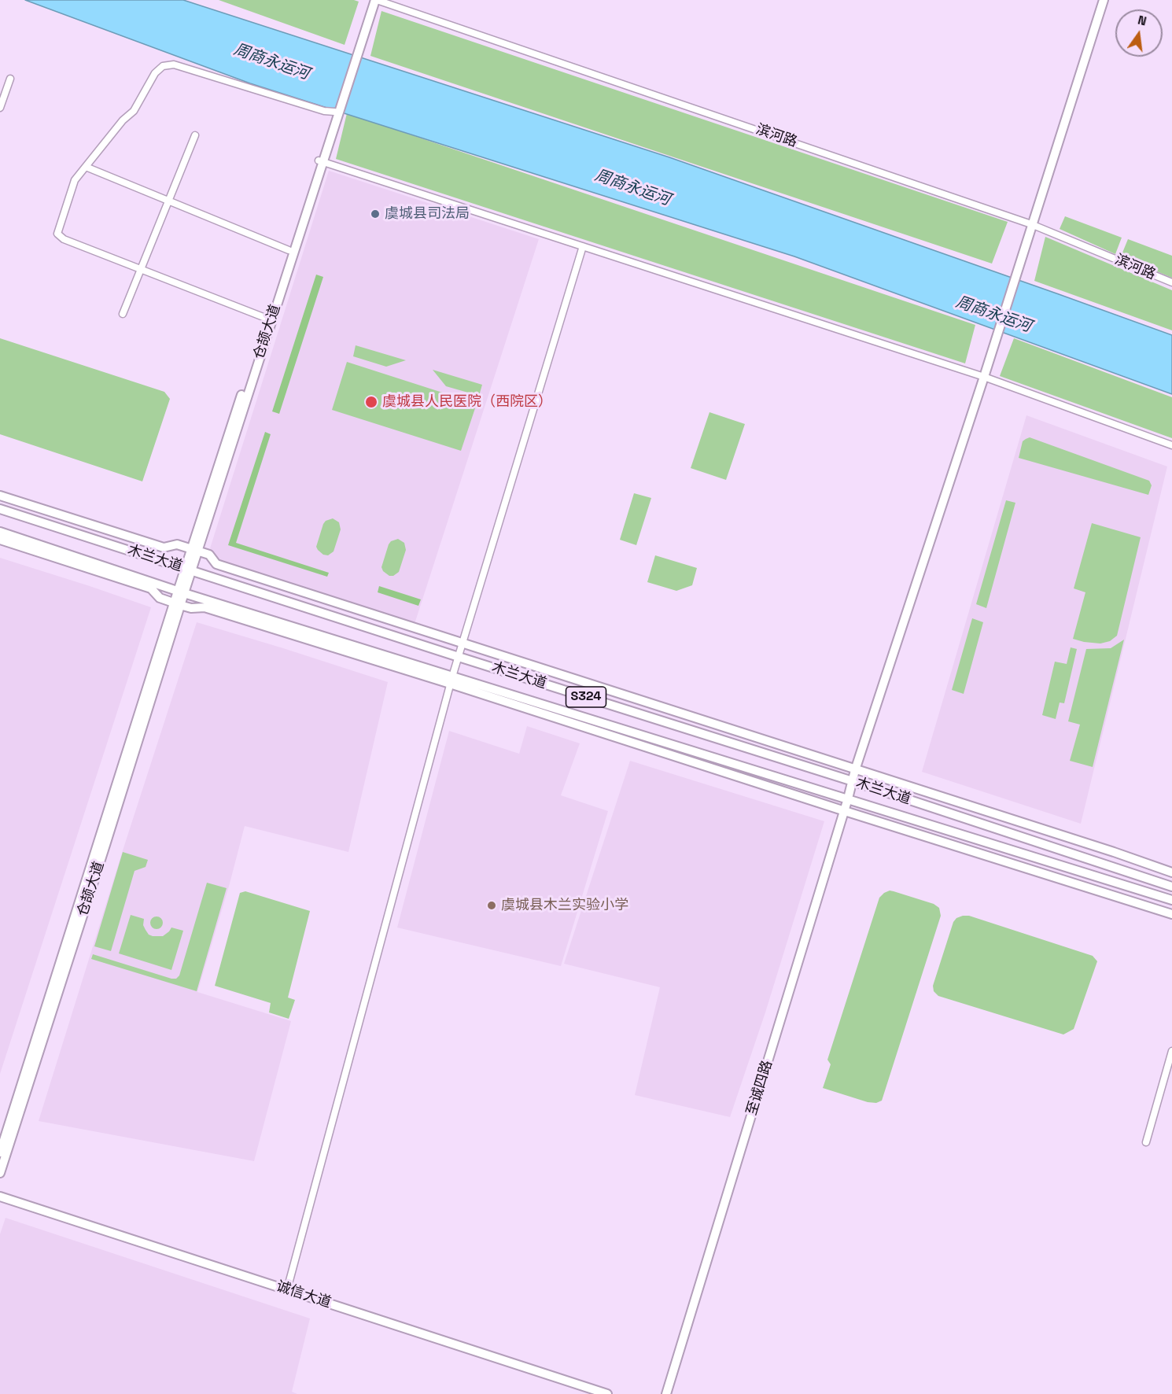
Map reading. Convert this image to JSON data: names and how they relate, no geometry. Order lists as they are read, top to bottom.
{
  "streets": {
    "main road": [
      "仓颉大道",
      "木兰大道",
      "S324",
      "至诚四路",
      "诚信大道"
    ],
    "street": ["滨河路"]
  },
  "crossings": [
    ["滨河路", "至诚四路"],
    ["仓颉大道", "木兰大道"],
    ["木兰大道", "至诚四路"]
  ],
  "water": ["周商永运河"],
  "places": ["虞城县司法局", "虞城县人民医院（西院区）", "虞城县木兰实验小学"],
  "north": "top"
}
